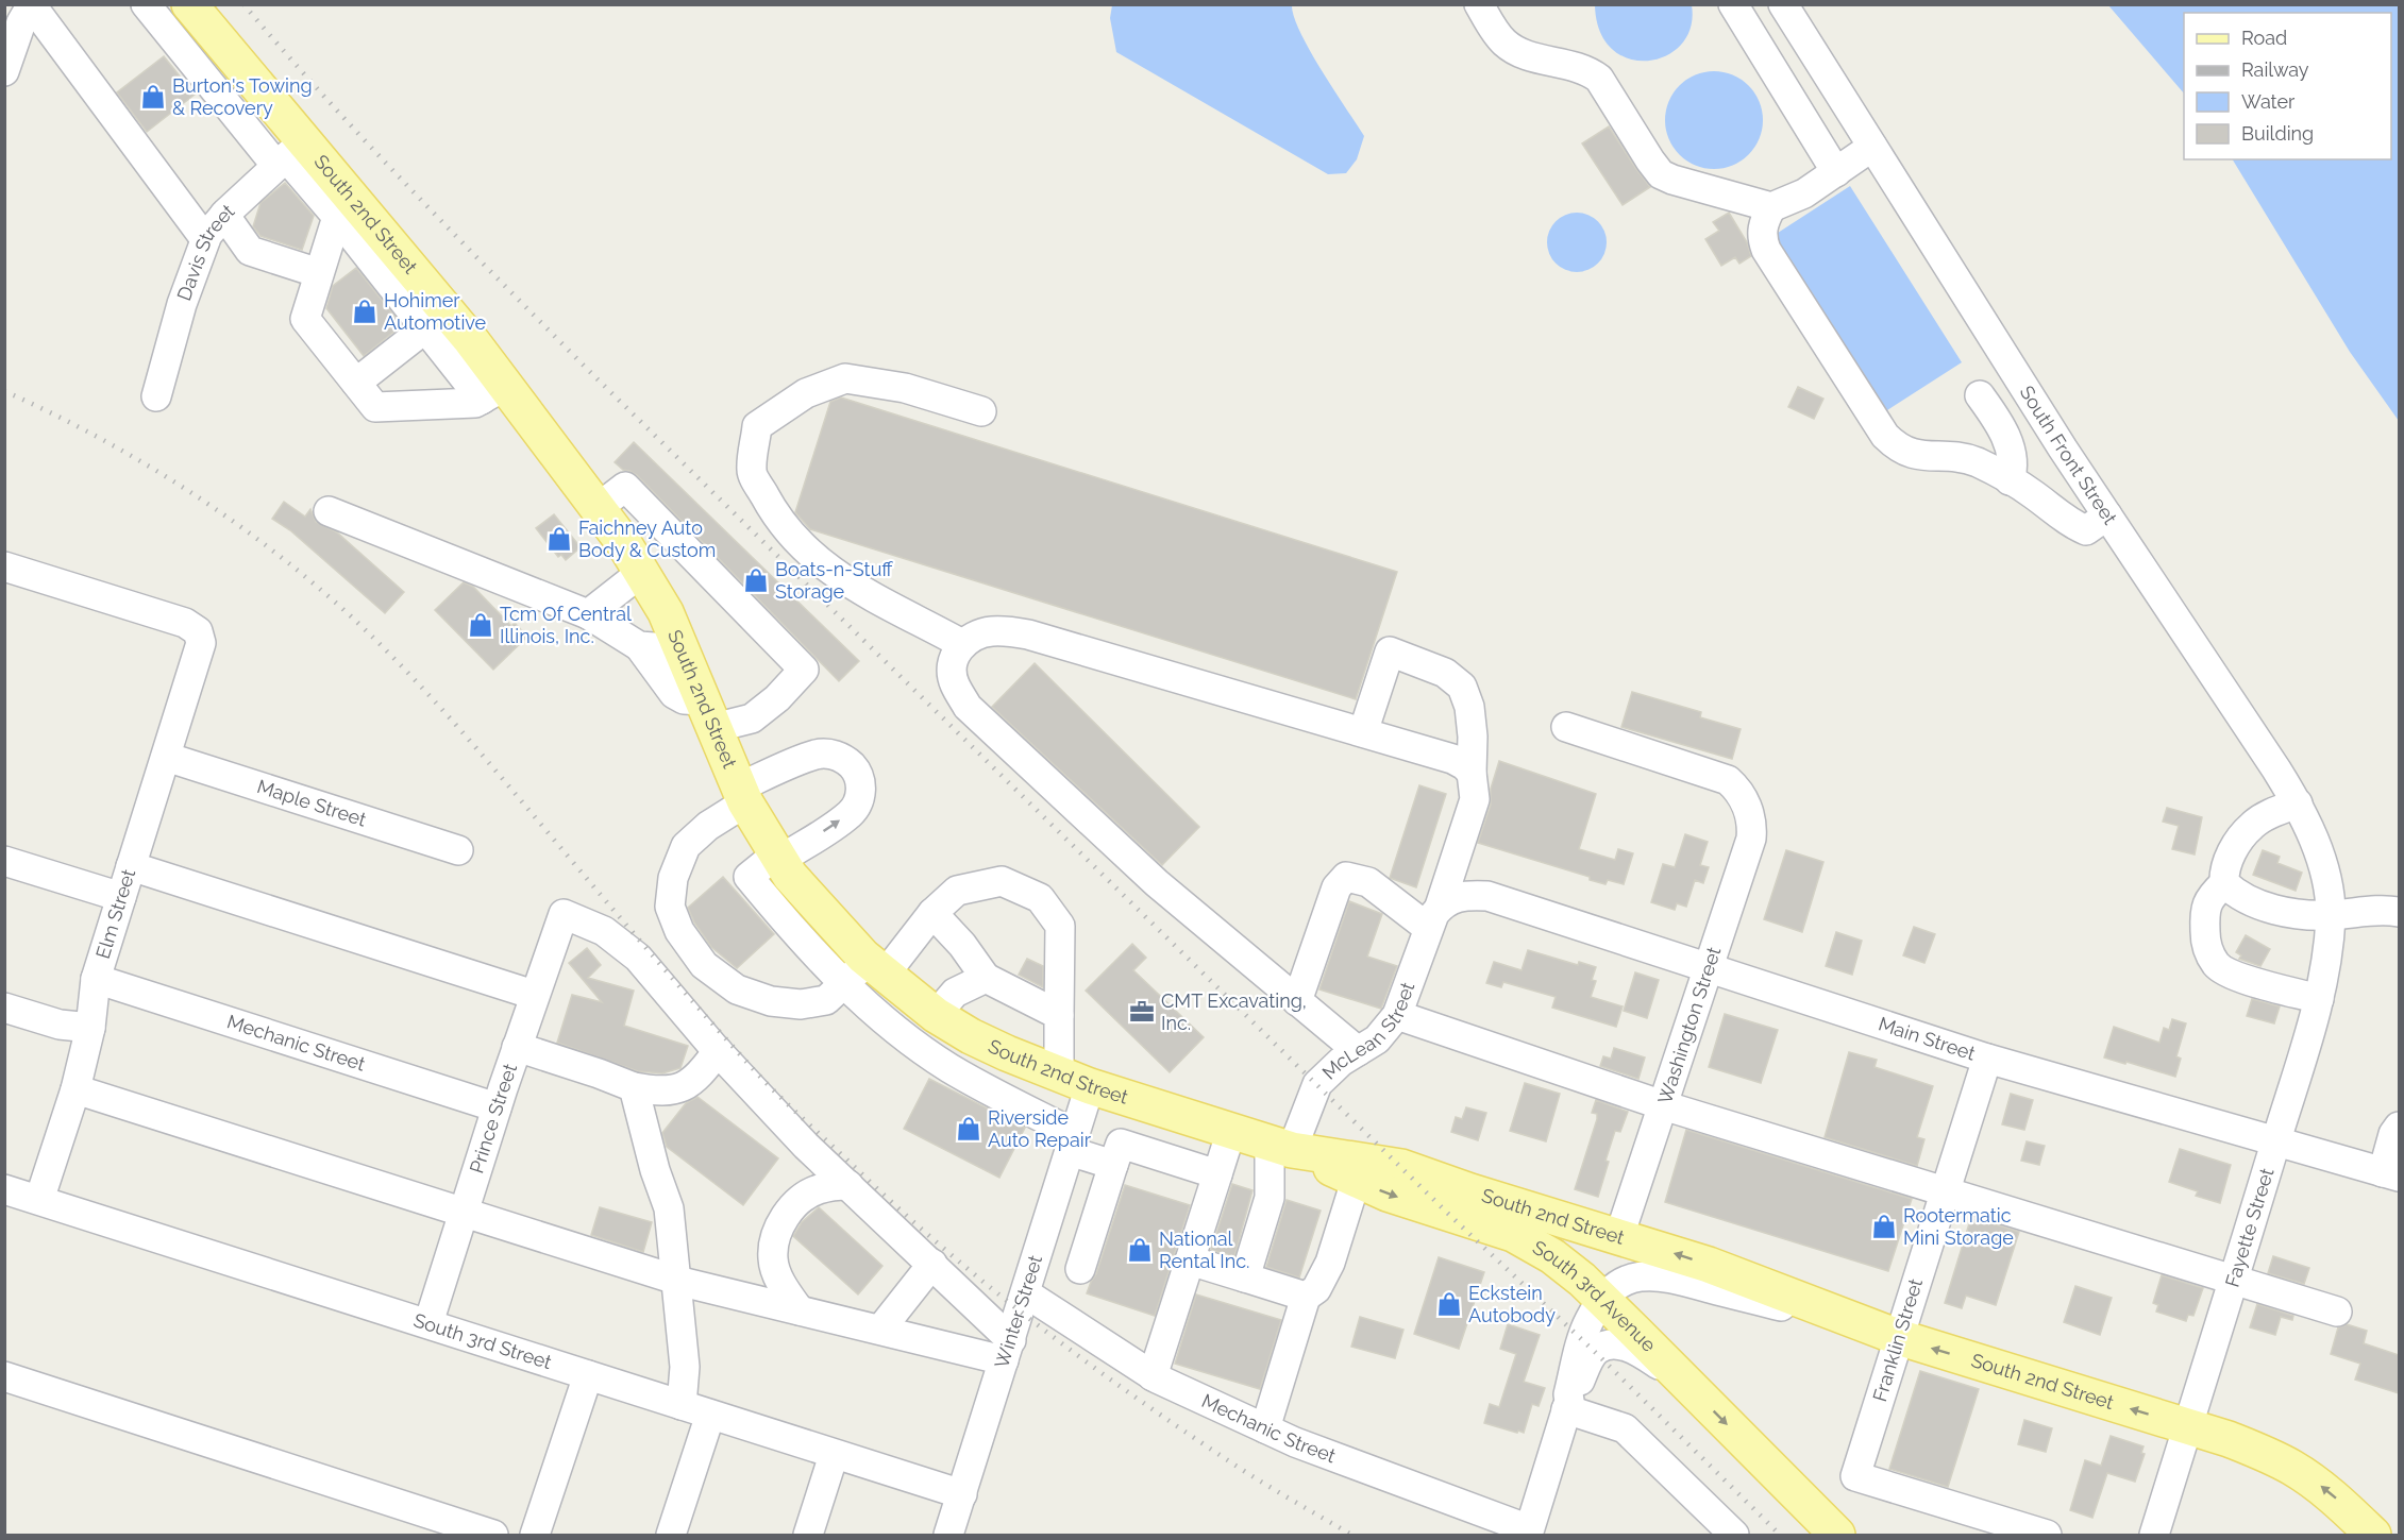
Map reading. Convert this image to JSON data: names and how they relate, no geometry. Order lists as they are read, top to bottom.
{
  "streets": {
    "main road": ["South 2nd Street", "South 3rd Avenue"],
    "street": [
      "Davis Street",
      "South Front Street",
      "Maple Street",
      "Elm Street",
      "Washington Street",
      "McLean Street",
      "Main Street",
      "Mechanic Street",
      "Prince Street",
      "Fayette Street",
      "Winter Street",
      "Franklin Street",
      "South 3rd Street"
    ]
  },
  "crossings": [
    ["South 2nd Street", "Davis Street"],
    ["South 2nd Street", "Washington Street"],
    ["South 2nd Street", "McLean Street"],
    ["South 2nd Street", "Fayette Street"],
    ["South 2nd Street", "South 3rd Avenue"],
    ["South 2nd Street", "Winter Street"],
    ["South 2nd Street", "Franklin Street"],
    ["South Front Street", "Fayette Street"],
    ["Maple Street", "Elm Street"],
    ["Elm Street", "Mechanic Street"],
    ["Elm Street", "South 3rd Street"],
    ["Washington Street", "Main Street"],
    ["McLean Street", "Main Street"],
    ["McLean Street", "South 3rd Avenue"],
    ["Main Street", "Fayette Street"],
    ["Main Street", "Franklin Street"],
    ["Mechanic Street", "Prince Street"],
    ["Mechanic Street", "Winter Street"],
    ["Prince Street", "South 3rd Street"],
    ["Winter Street", "South 3rd Street"]
  ],
  "one_way": ["South 3rd Avenue"],
  "places": {
    "shop": [
      "Burton's Towing & Recovery",
      "Hohimer Automotive",
      "Faichney Auto Body & Custom",
      "Boats-n-Stuff Storage",
      "Tcm Of Central Illinois, Inc.",
      "Riverside Auto Repair",
      "Rootermatic Mini Storage",
      "National Rental Inc.",
      "Eckstein Autobody"
    ],
    "office": ["CMT Excavating, Inc."]
  },
  "legend": [
    "Road",
    "Railway",
    "Water",
    "Building"
  ]
}
